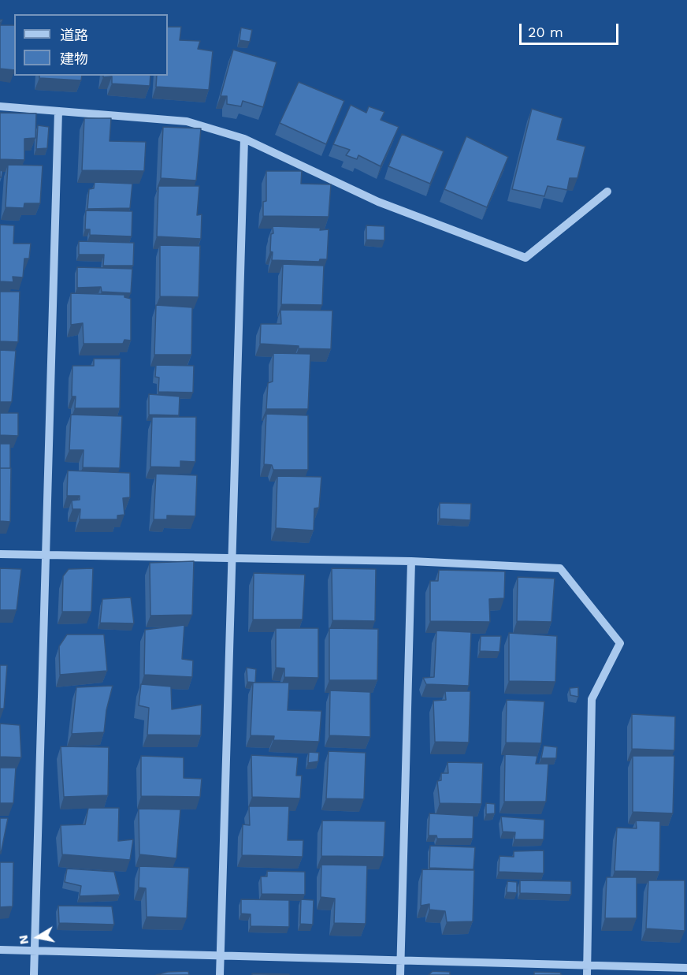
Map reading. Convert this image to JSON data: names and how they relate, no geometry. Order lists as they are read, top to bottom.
{
  "legend": ["道路", "建物"],
  "scale_bar": "20 m",
  "north": "left"
}
